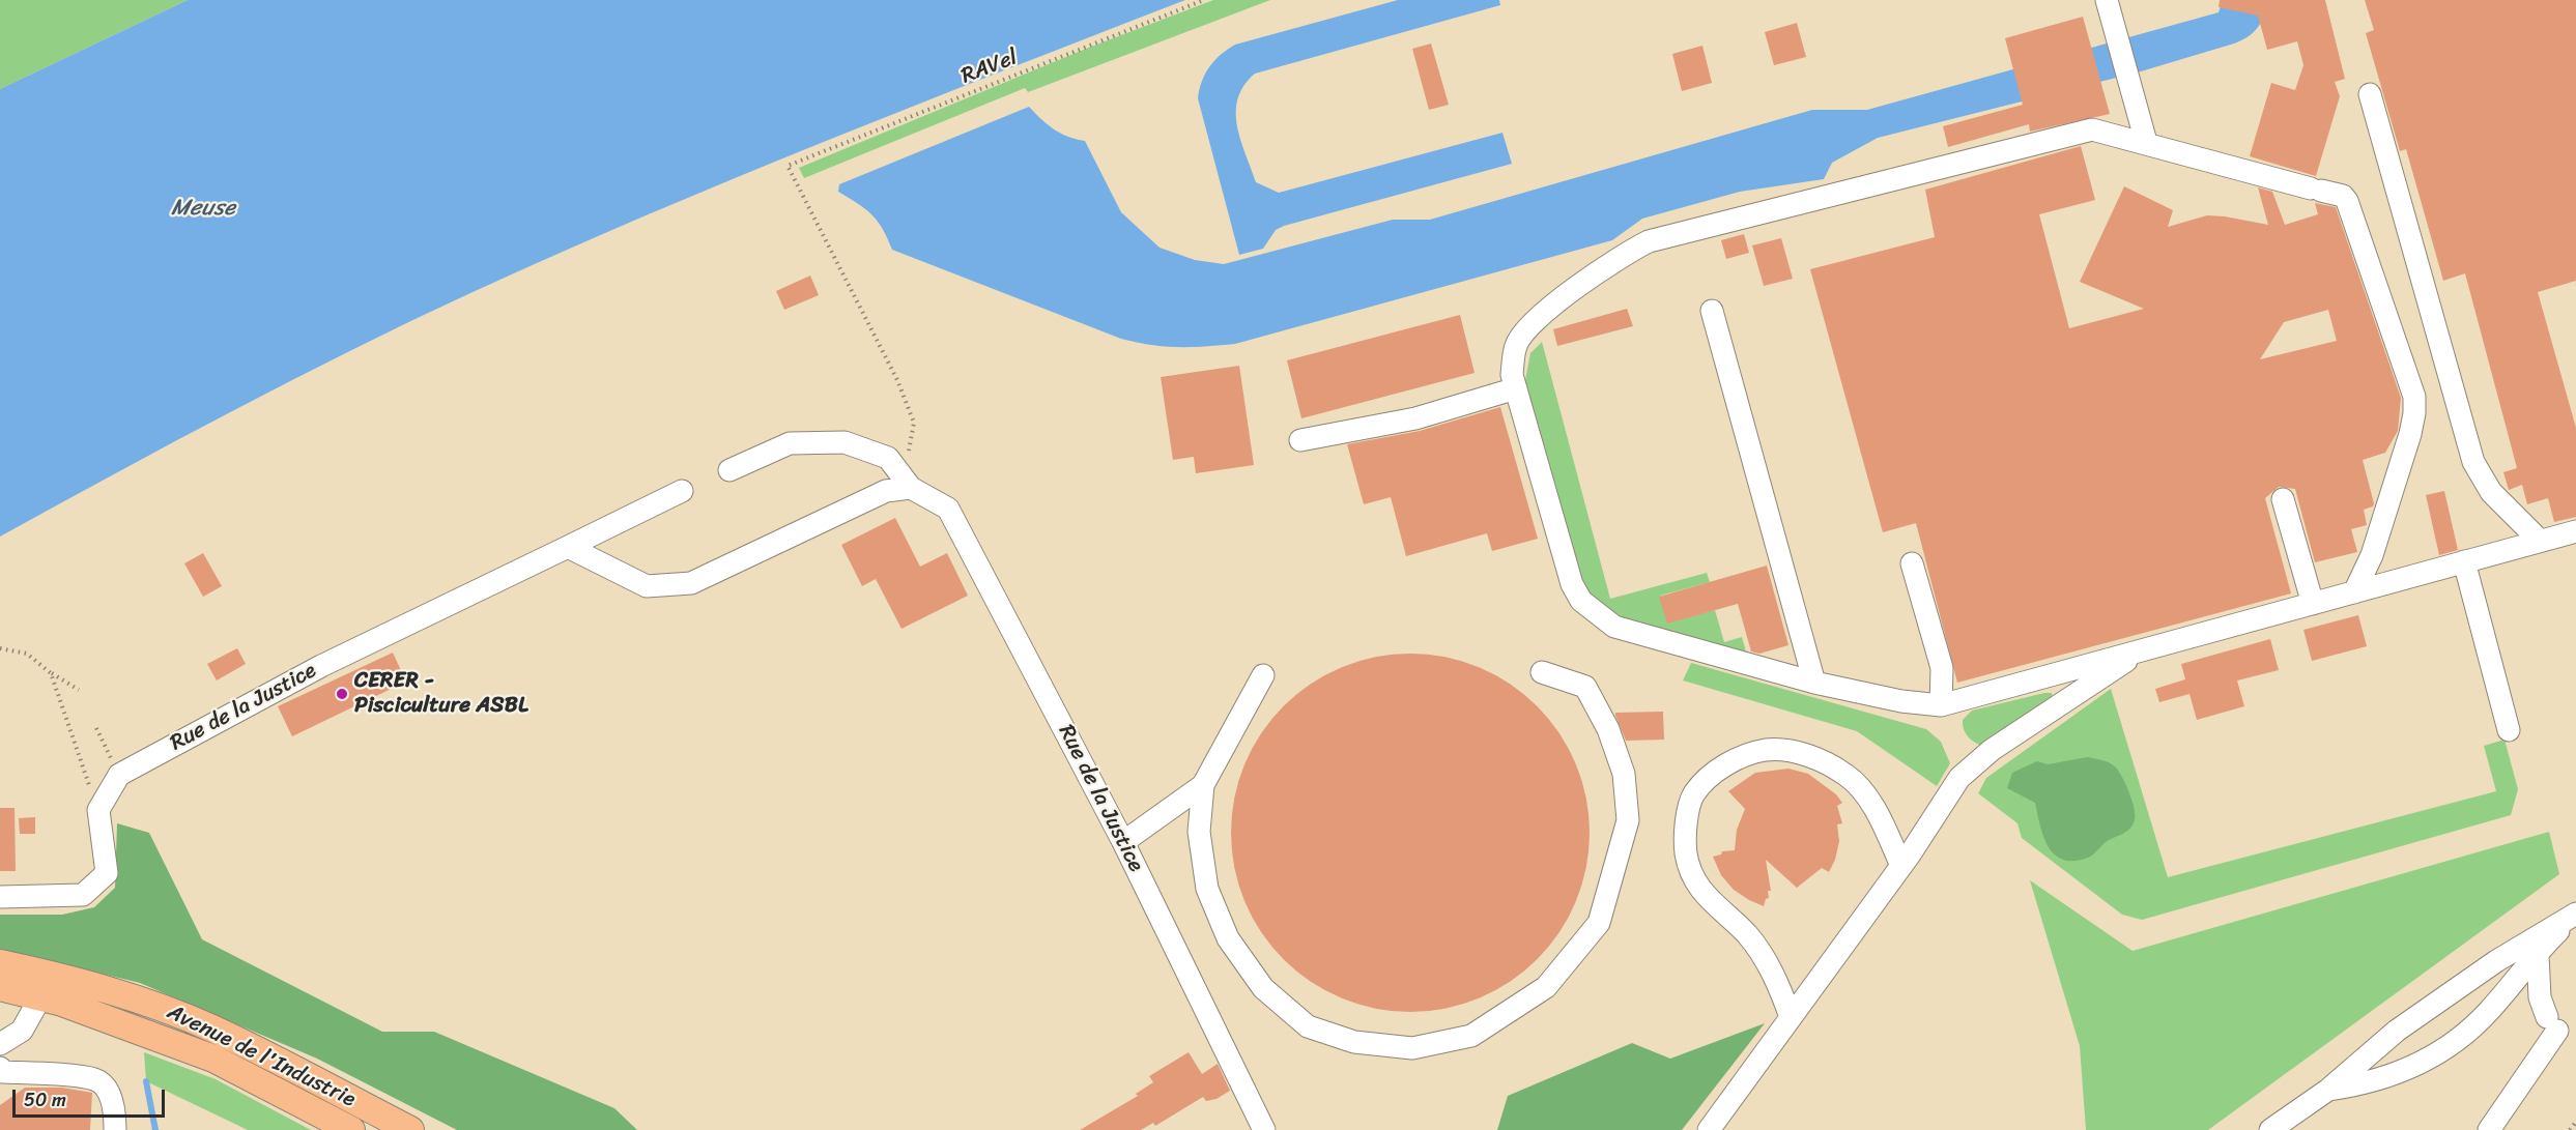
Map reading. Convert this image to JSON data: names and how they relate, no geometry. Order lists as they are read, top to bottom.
{
  "streets": {
    "main road": ["Avenue de l'Industrie"],
    "street": ["Rue de la Justice"],
    "path": ["RAVel"]
  },
  "crossings": [
    ["RAVel", "Rue de la Justice"]
  ],
  "water": ["Meuse"],
  "places": ["CERER - Pisciculture ASBL"],
  "scale_bar": "50 m"
}
